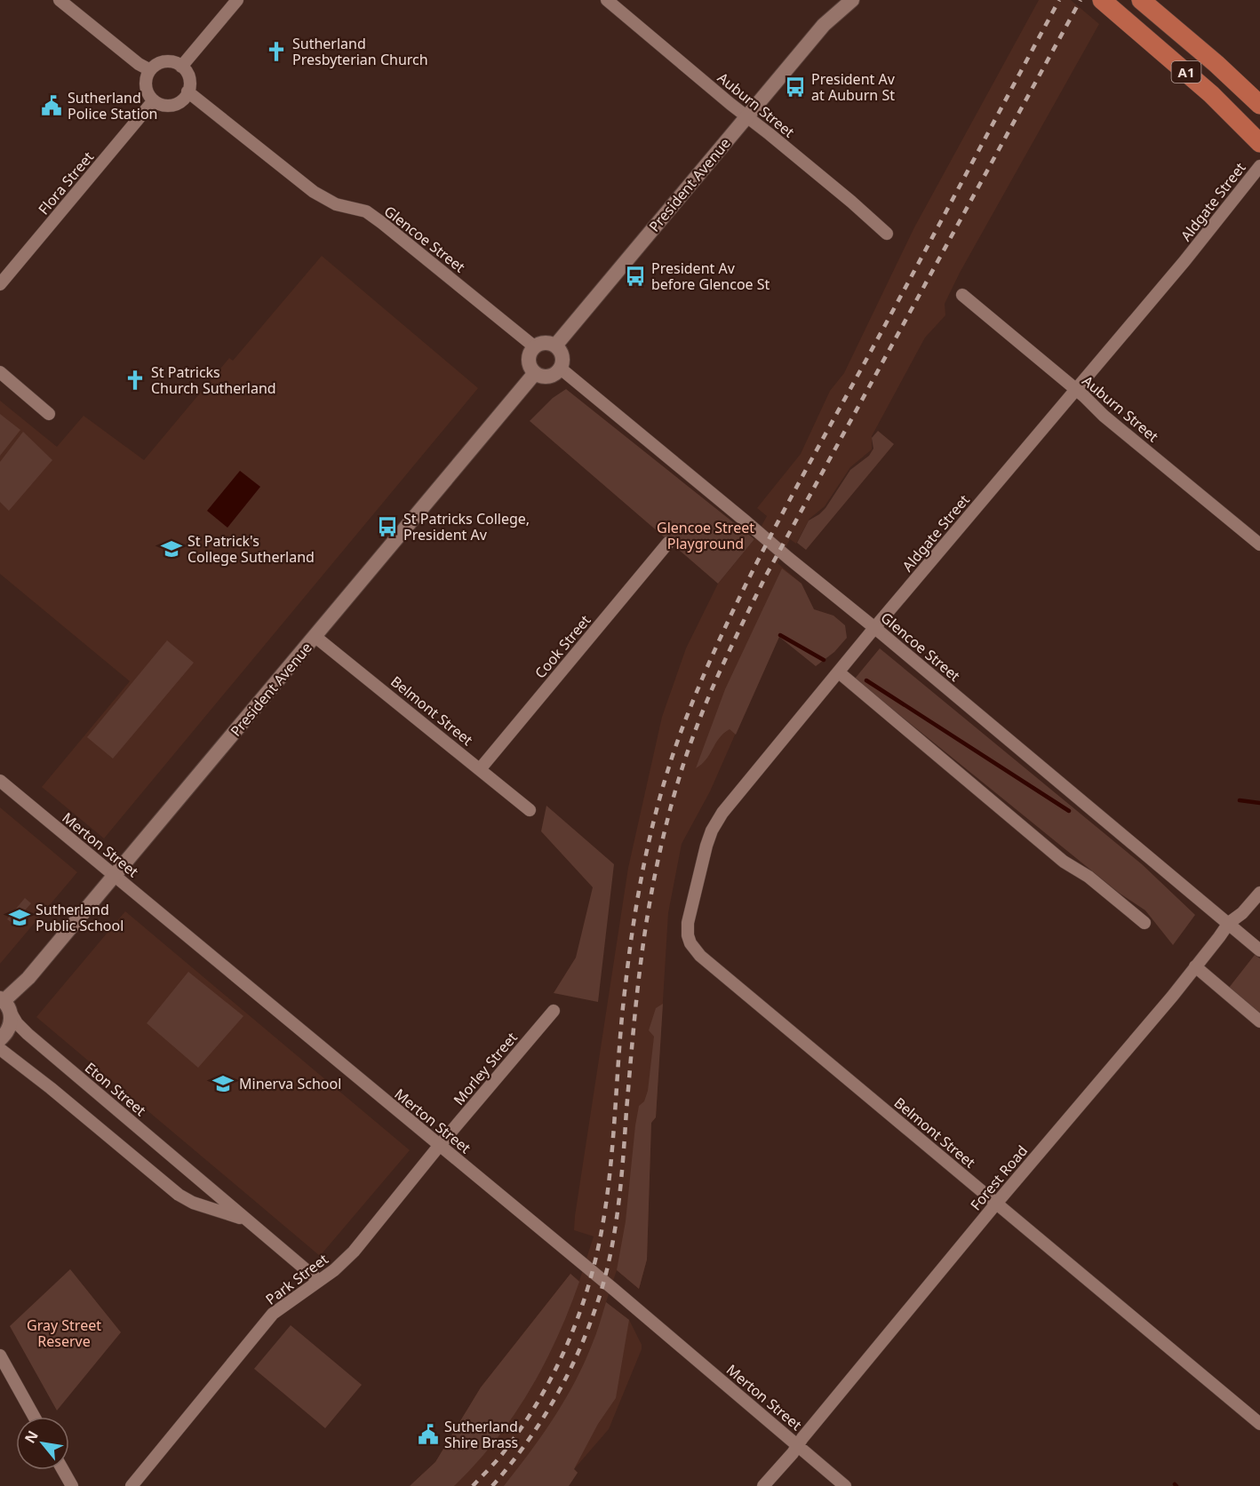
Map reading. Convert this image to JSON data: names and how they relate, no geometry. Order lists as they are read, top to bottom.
{
  "streets": {
    "highway": ["A1"],
    "street": [
      "Auburn Street",
      "Flora Street",
      "President Avenue",
      "Aldgate Street",
      "Glencoe Street",
      "Cook Street",
      "Belmont Street",
      "Merton Street",
      "Morley Street",
      "Eton Street",
      "Forest Road",
      "Park Street"
    ]
  },
  "crossings": [
    ["Auburn Street", "President Avenue"],
    ["Auburn Street", "Aldgate Street"],
    ["Flora Street", "Glencoe Street"],
    ["President Avenue", "Glencoe Street"],
    ["President Avenue", "Belmont Street"],
    ["President Avenue", "Merton Street"],
    ["President Avenue", "Eton Street"],
    ["Aldgate Street", "Glencoe Street"],
    ["Aldgate Street", "Belmont Street"],
    ["Glencoe Street", "Forest Road"],
    ["Cook Street", "Belmont Street"],
    ["Belmont Street", "Forest Road"],
    ["Merton Street", "Morley Street"],
    ["Merton Street", "Forest Road"],
    ["Merton Street", "Park Street"],
    ["Morley Street", "Park Street"],
    ["Eton Street", "Park Street"]
  ],
  "parks": ["Glencoe Street Playground", "Gray Street Reserve"],
  "places": {
    "church": ["Sutherland Presbyterian Church", "St Patricks Church Sutherland"],
    "bus stop": ["President Av at Auburn St", "President Av before Glencoe St", "St Patricks College, President Av"],
    "public building": ["Sutherland Police Station", "Sutherland Shire Brass"],
    "school or university": ["St Patrick's College Sutherland", "Sutherland Public School", "Minerva School"]
  },
  "north": "top left"
}
